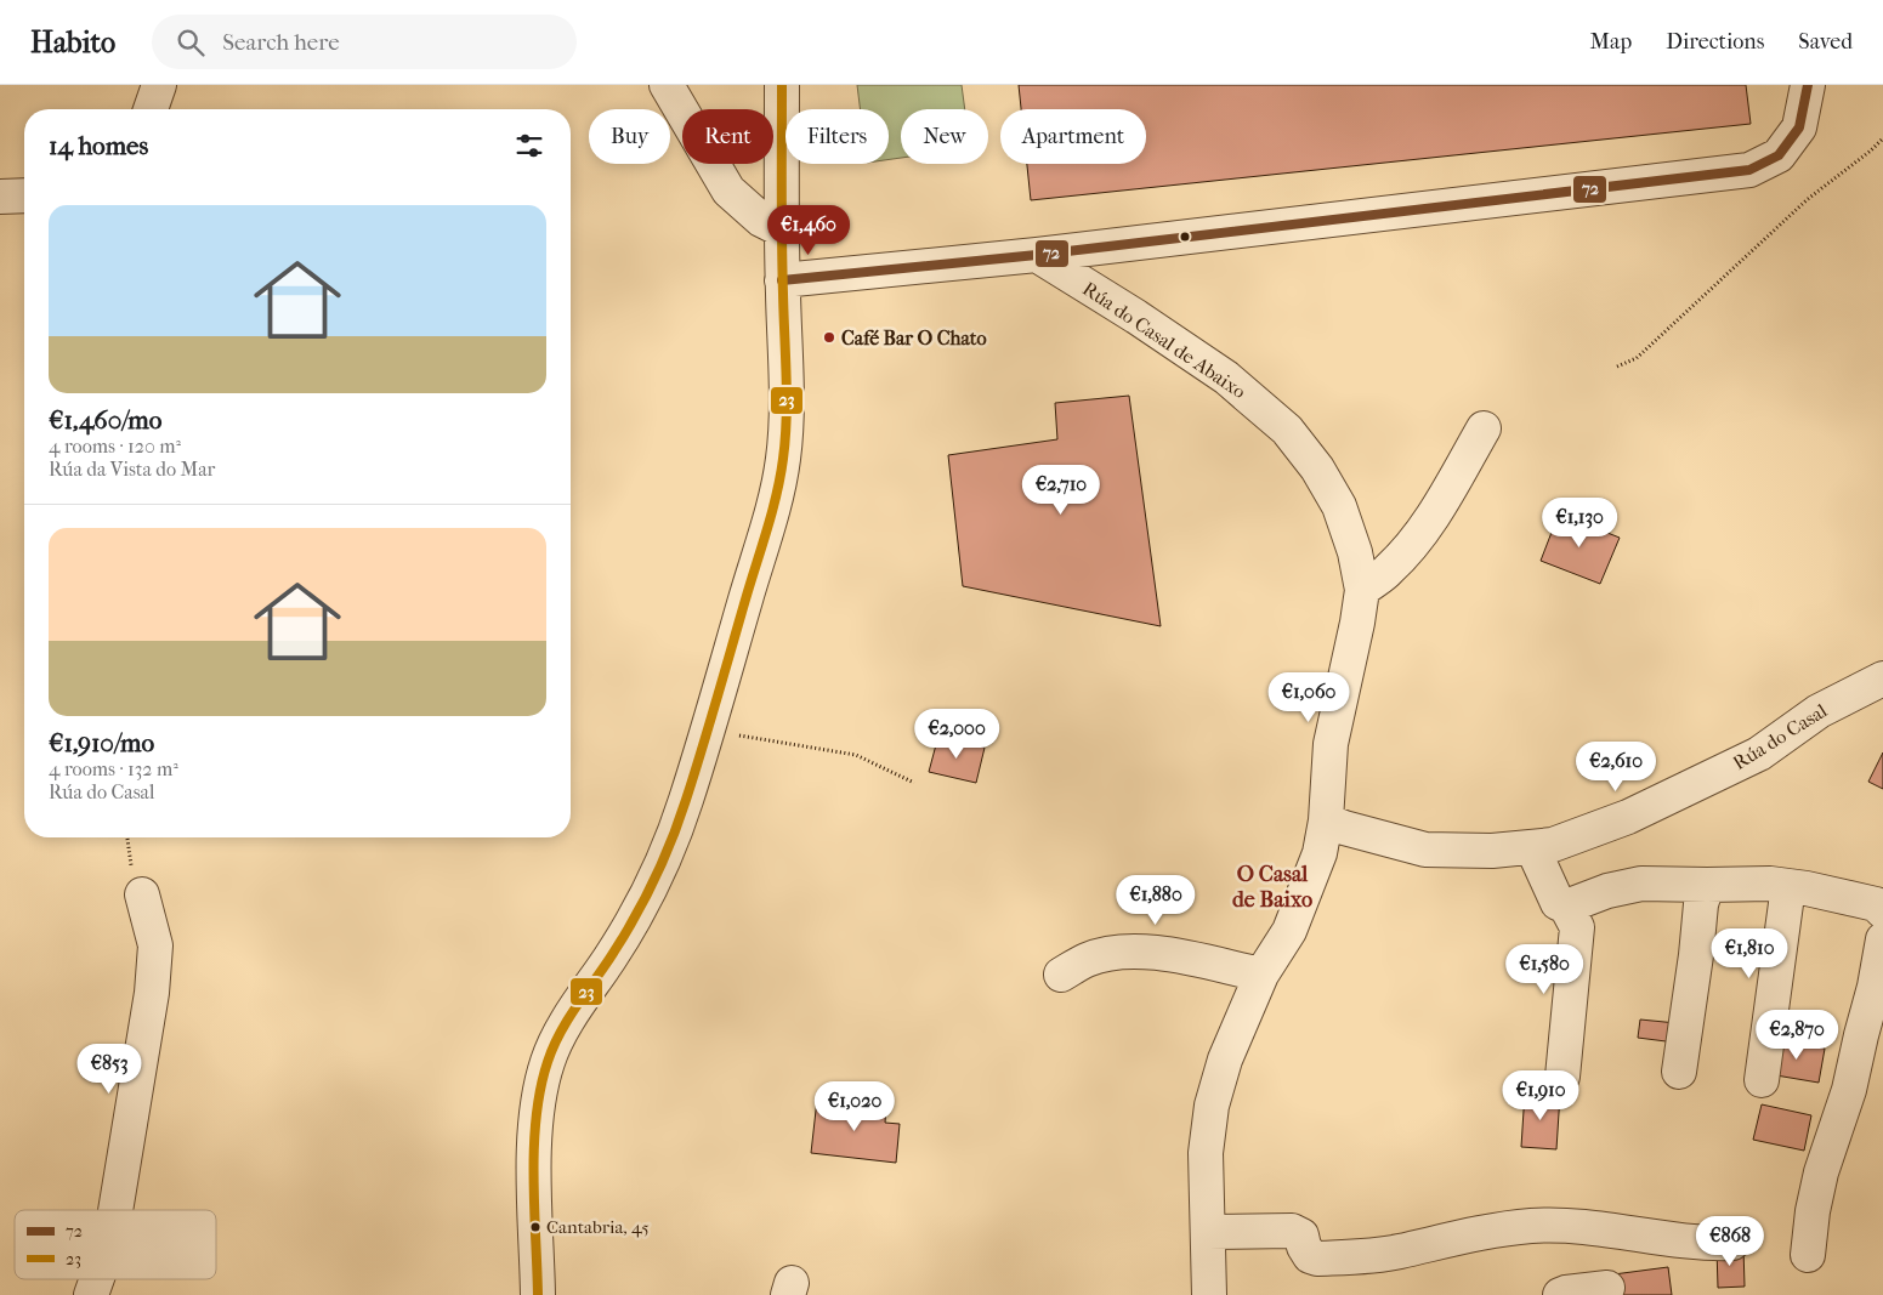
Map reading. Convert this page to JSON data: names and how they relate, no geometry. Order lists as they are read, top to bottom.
{
  "streets": {
    "street": ["Rúa do Casal de Abaixo", "Rúa do Casal"]
  },
  "crossings": [
    ["Rúa do Casal de Abaixo", "Rúa do Casal"]
  ],
  "districts": ["O Casal de Baixo"],
  "places": ["Café Bar O Chato", "Cantabria, 45"],
  "lines": ["transit line 72", "transit line 23"],
  "legend": ["72", "23"],
  "page": {
    "header": "Habito",
    "search": "Search here",
    "nav": ["Map", "Directions", "Saved"],
    "chip": [
      "Buy",
      "Rent",
      "Filters",
      "New",
      "Apartment"
    ],
    "heading": "14 homes",
    "list": [
      {
        "name": "€1,460/mo",
        "note": "4 rooms · 120 m² · Rúa da Vista do Mar"
      },
      {
        "name": "€1,910/mo",
        "note": "4 rooms · 132 m² · Rúa do Casal"
      }
    ],
    "price": [
      "€1,460",
      "€2,710",
      "€1,130",
      "€1,060",
      "€2,000",
      "€2,610",
      "€1,880",
      "€1,810",
      "€1,580",
      "€2,870",
      "€853",
      "€1,910",
      "€1,020",
      "€868"
    ]
  }
}
